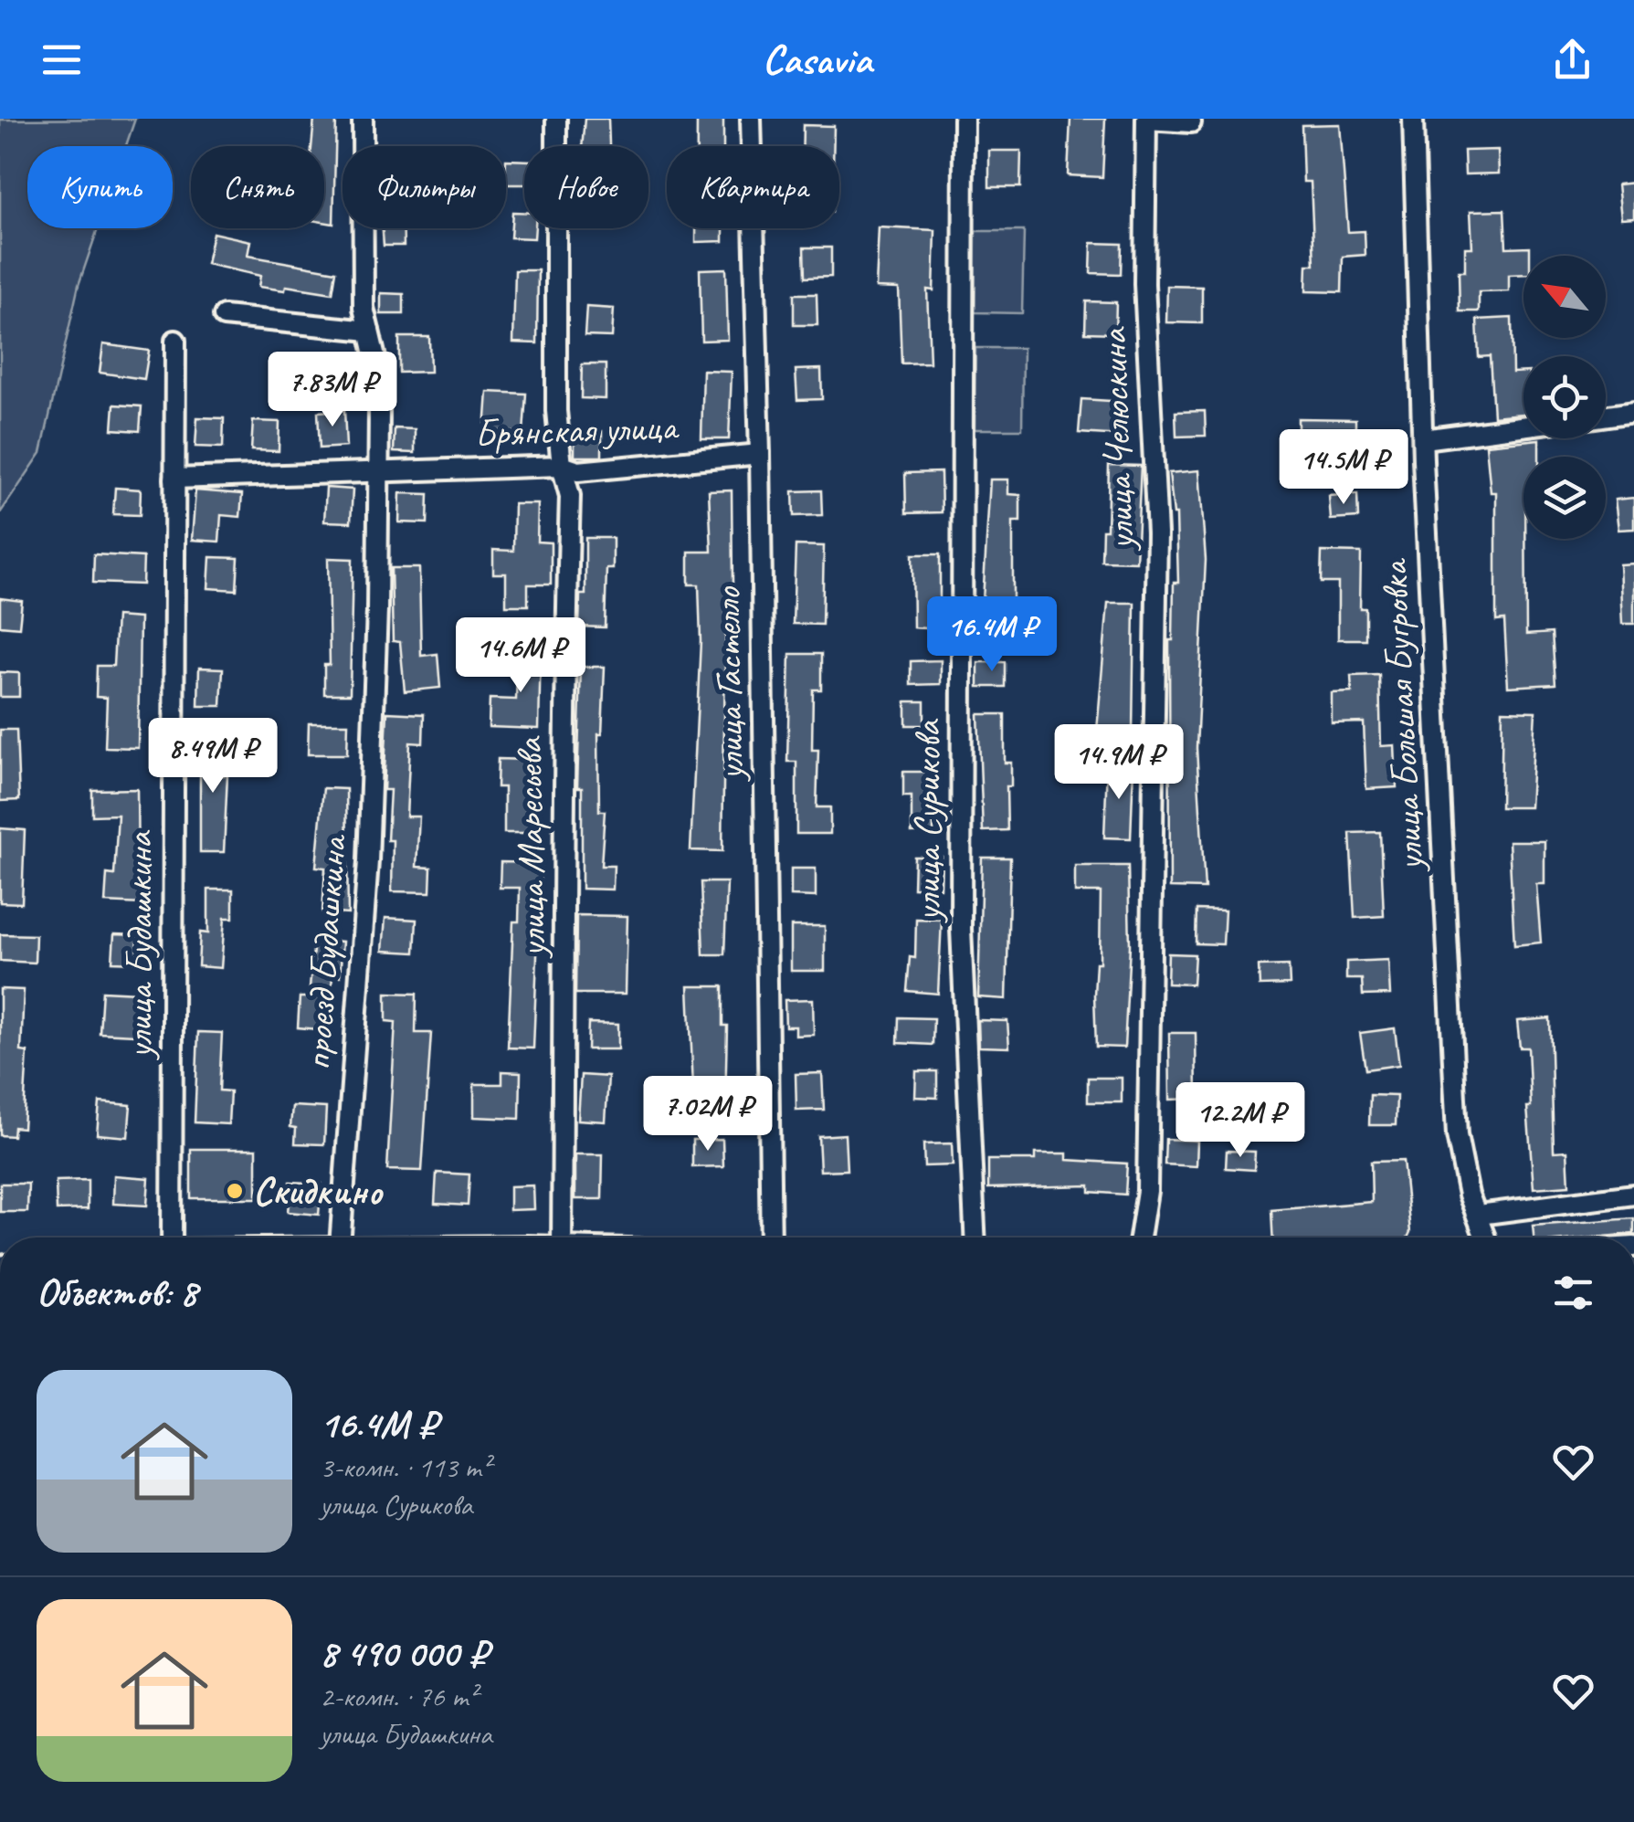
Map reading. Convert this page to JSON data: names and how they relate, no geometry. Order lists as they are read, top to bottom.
{
  "streets": {
    "street": [
      "Брянская улица",
      "улица Челюскина",
      "улица Гастелло",
      "улица Большая Бугровка",
      "улица Сурикова",
      "улица Маресьева",
      "улица Будашкина",
      "проезд Будашкина"
    ]
  },
  "crossings": [
    ["Брянская улица", "улица Гастелло"],
    ["Брянская улица", "улица Маресьева"],
    ["Брянская улица", "улица Будашкина"],
    ["Брянская улица", "проезд Будашкина"]
  ],
  "places": ["Скидкино"],
  "north": "top left",
  "page": {
    "header": "Casavia",
    "chip": [
      "Купить",
      "Снять",
      "Фильтры",
      "Новое",
      "Квартира"
    ],
    "price": [
      "7.83M ₽",
      "14.5M ₽",
      "16.4M ₽",
      "14.6M ₽",
      "8.49M ₽",
      "14.9M ₽",
      "7.02M ₽",
      "12.2M ₽"
    ],
    "heading": "Объектов: 8",
    "list": [
      {
        "name": "16.4M ₽",
        "note": "3-комн. · 113 m² · улица Сурикова"
      },
      {
        "name": "8 490 000 ₽",
        "note": "2-комн. · 76 m² · улица Будашкина"
      }
    ]
  }
}
